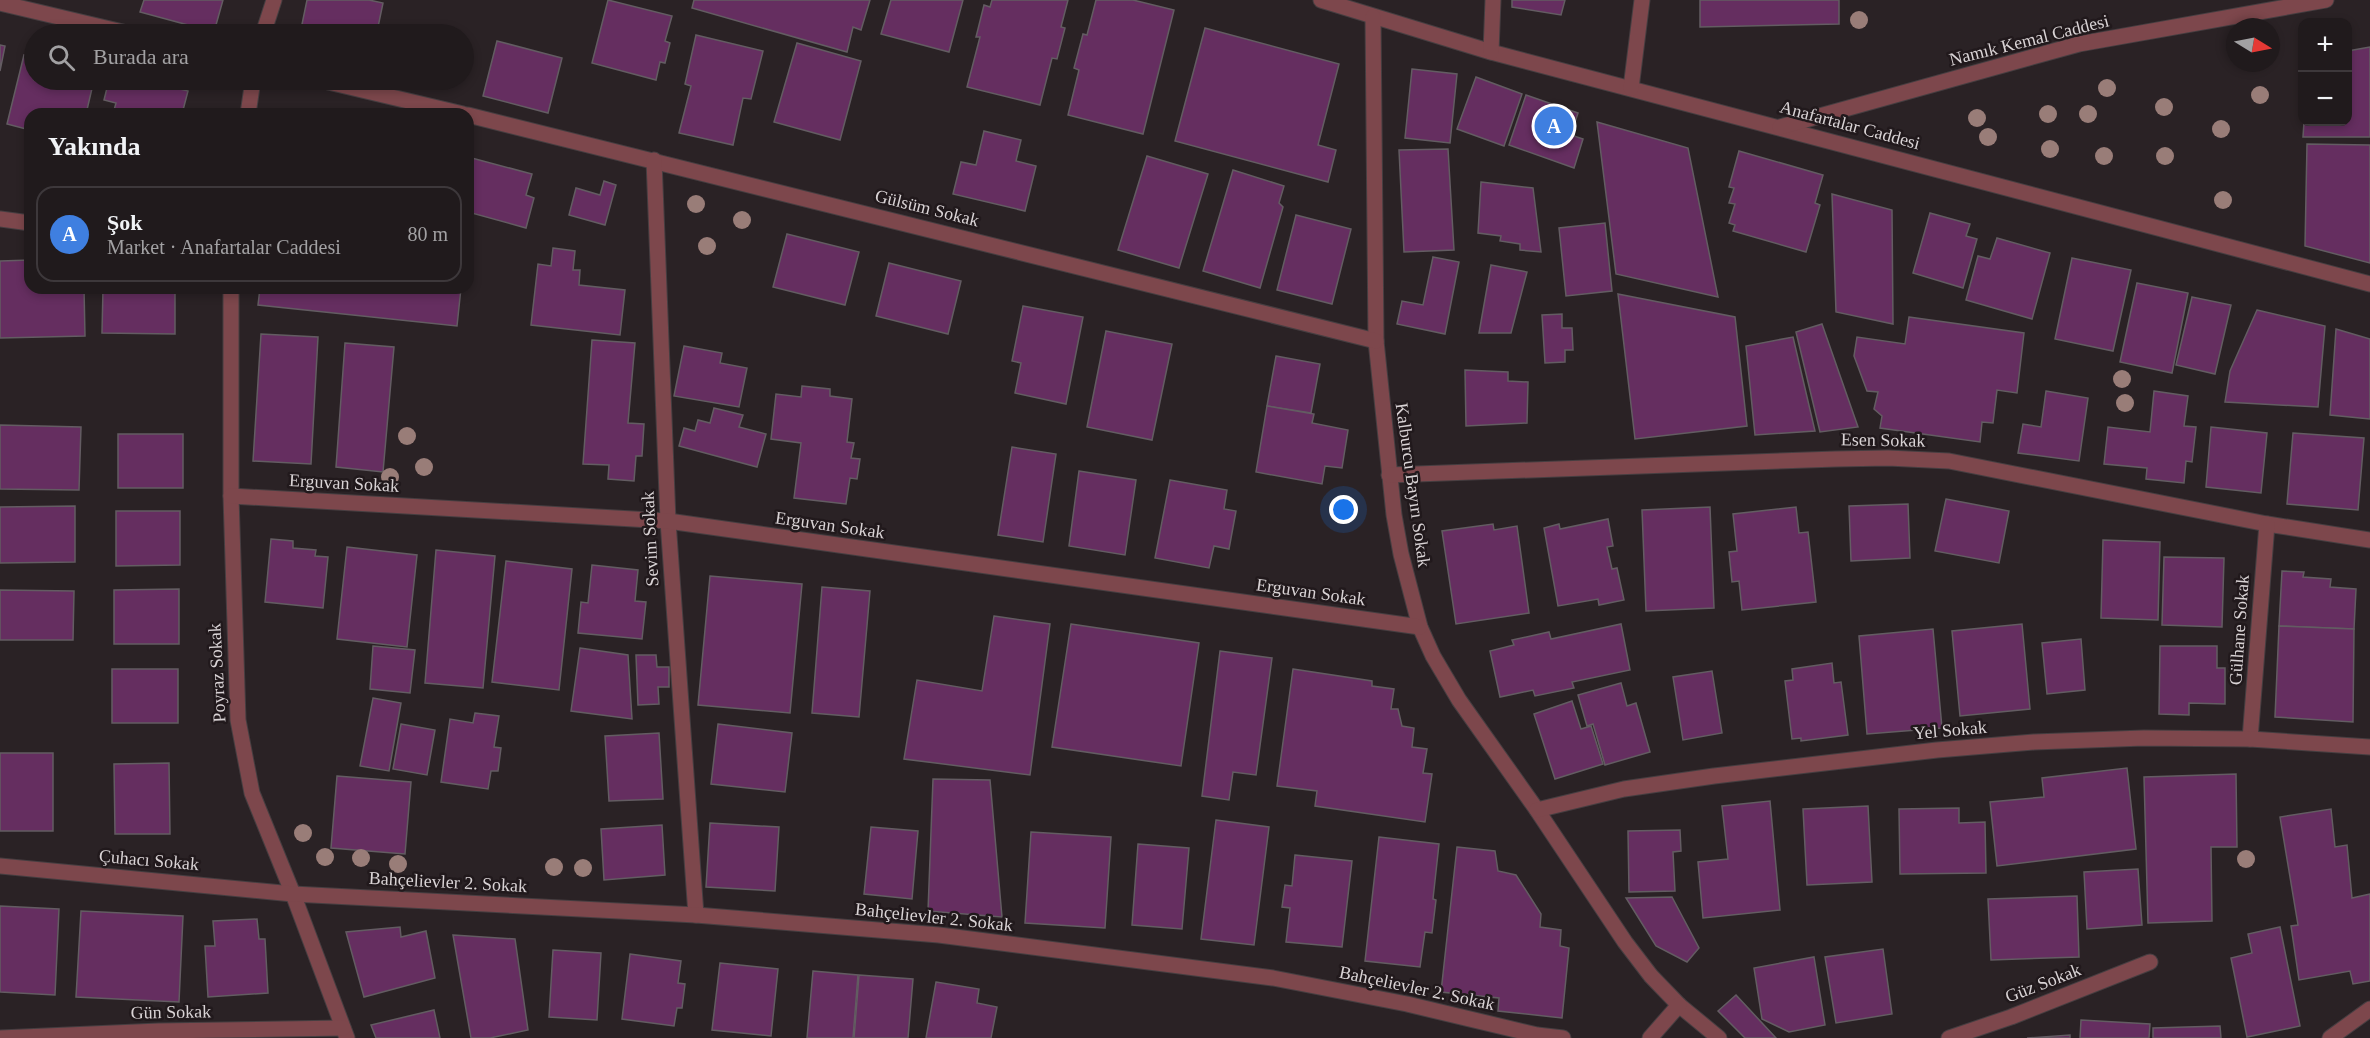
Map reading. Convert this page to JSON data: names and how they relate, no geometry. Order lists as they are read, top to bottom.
{
  "streets": {
    "street": [
      "Namık Kemal Caddesi",
      "Anafartalar Caddesi",
      "Gülsüm Sokak",
      "Esen Sokak",
      "Erguvan Sokak",
      "Kalburcu Bayırı Sokak",
      "Sevim Sokak",
      "Gülhane Sokak",
      "Poyraz Sokak",
      "Yel Sokak",
      "Çuhacı Sokak",
      "Bahçelievler 2. Sokak",
      "Güz Sokak",
      "Gün Sokak"
    ]
  },
  "crossings": [
    ["Namık Kemal Caddesi", "Anafartalar Caddesi"],
    ["Anafartalar Caddesi", "Kalburcu Bayırı Sokak"],
    ["Gülsüm Sokak", "Kalburcu Bayırı Sokak"],
    ["Gülsüm Sokak", "Sevim Sokak"],
    ["Esen Sokak", "Kalburcu Bayırı Sokak"],
    ["Esen Sokak", "Gülhane Sokak"],
    ["Erguvan Sokak", "Kalburcu Bayırı Sokak"],
    ["Erguvan Sokak", "Sevim Sokak"],
    ["Erguvan Sokak", "Poyraz Sokak"],
    ["Kalburcu Bayırı Sokak", "Yel Sokak"],
    ["Sevim Sokak", "Bahçelievler 2. Sokak"],
    ["Gülhane Sokak", "Yel Sokak"],
    ["Poyraz Sokak", "Çuhacı Sokak"],
    ["Poyraz Sokak", "Bahçelievler 2. Sokak"],
    ["Poyraz Sokak", "Gün Sokak"],
    ["Çuhacı Sokak", "Bahçelievler 2. Sokak"]
  ],
  "north": "right",
  "page": {
    "map_buttons": ["+", "−"],
    "search": "Burada ara",
    "pins": "A",
    "heading": "Yakında",
    "list": [
      {
        "mark": "A",
        "name": "Şok",
        "note": "Market · Anafartalar Caddesi",
        "value": "80 m"
      }
    ]
  }
}
